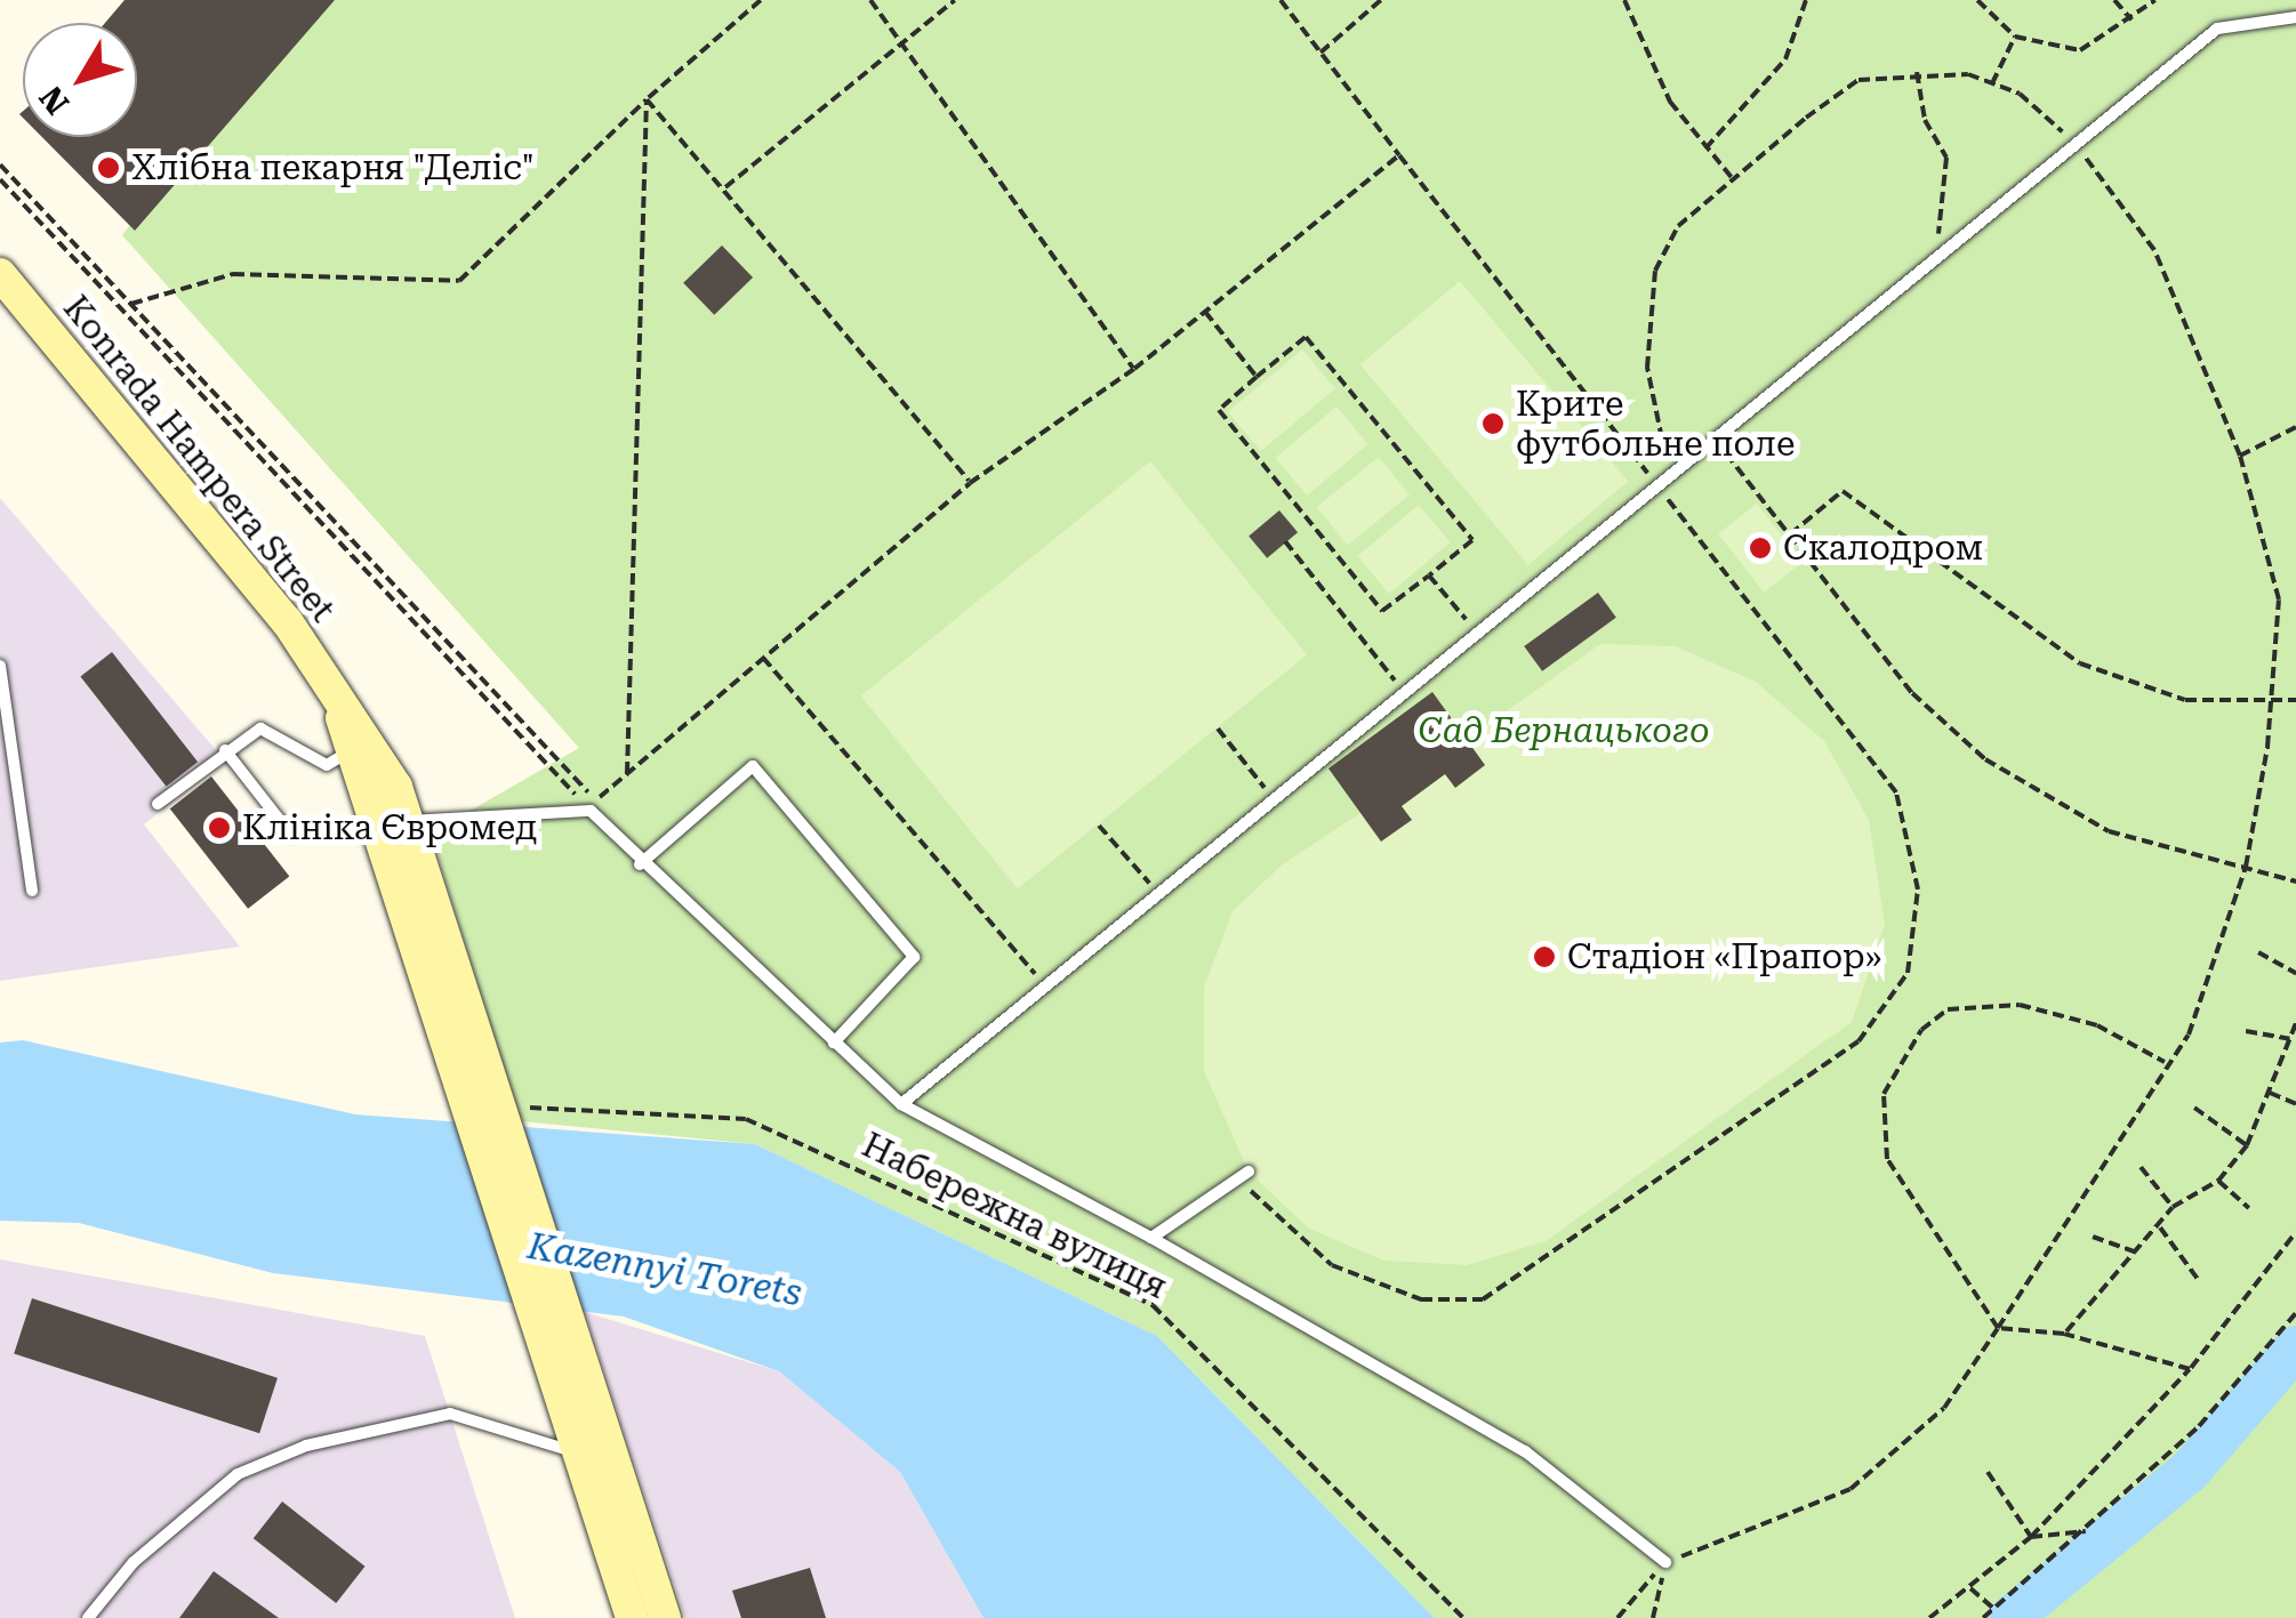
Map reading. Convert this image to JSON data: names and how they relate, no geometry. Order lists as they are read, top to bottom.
{
  "streets": {
    "main road": ["Konrada Hampera Street"],
    "path": ["Набережна вулиця"]
  },
  "crossings": [
    ["Konrada Hampera Street", "Набережна вулиця"]
  ],
  "water": ["Kazennyi Torets"],
  "parks": ["Сад Бернацького"],
  "places": [
    "Хлібна пекарня \"Деліс\"",
    "Крите футбольне поле",
    "Скалодром",
    "Клініка Євромед",
    "Стадіон «Прапор»"
  ],
  "north": "bottom left"
}
